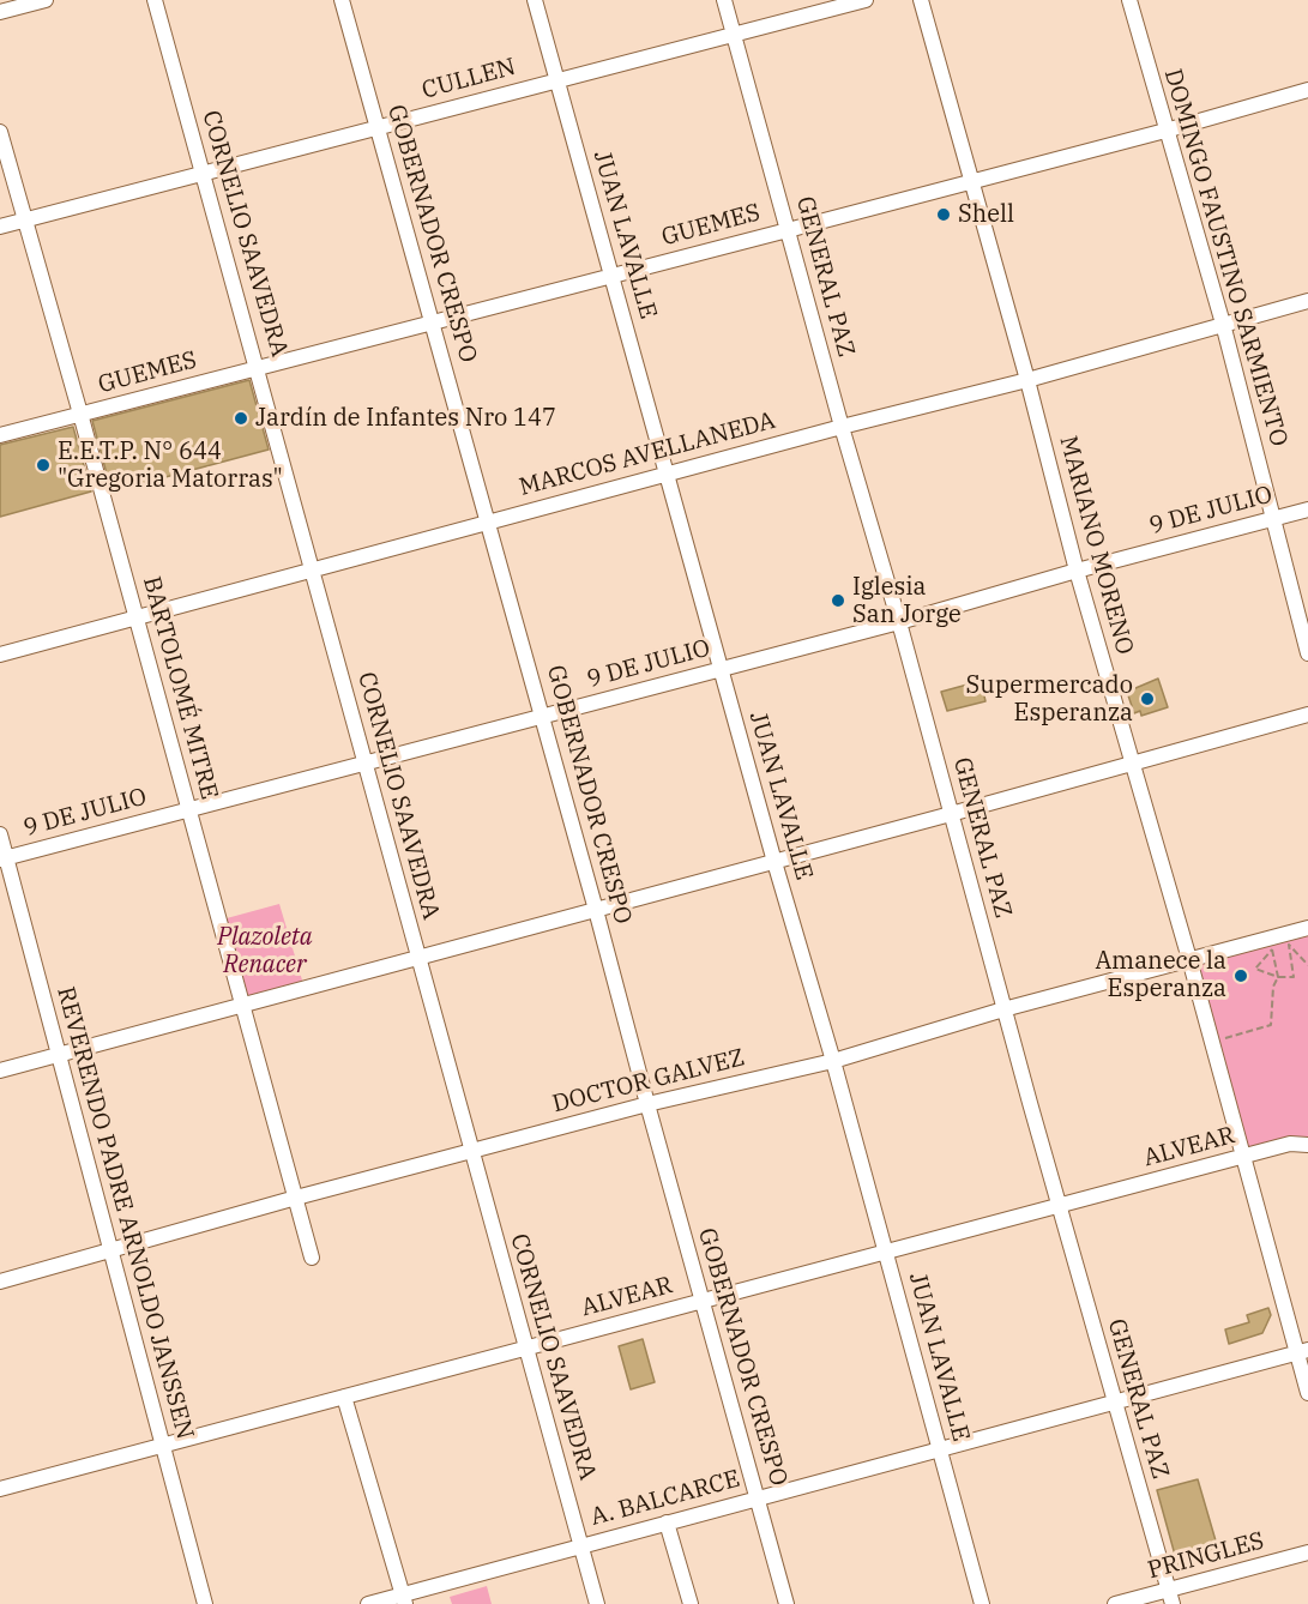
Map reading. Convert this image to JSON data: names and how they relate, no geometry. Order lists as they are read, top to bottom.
{
  "streets": {
    "street": [
      "CULLEN",
      "GUEMES",
      "CORNELIO SAAVEDRA",
      "GOBERNADOR CRESPO",
      "JUAN LAVALLE",
      "DOMINGO FAUSTINO SARMIENTO",
      "GENERAL PAZ",
      "MARCOS AVELLANEDA",
      "9 DE JULIO",
      "MARIANO MORENO",
      "BARTOLOMÉ MITRE",
      "DOCTOR GALVEZ",
      "ALVEAR",
      "REVERENDO PADRE ARNOLDO JANSSEN",
      "A. BALCARCE",
      "PRINGLES"
    ]
  },
  "crossings": [
    ["CULLEN", "CORNELIO SAAVEDRA"],
    ["CULLEN", "GOBERNADOR CRESPO"],
    ["CULLEN", "JUAN LAVALLE"],
    ["CULLEN", "GENERAL PAZ"],
    ["CULLEN", "BARTOLOMÉ MITRE"],
    ["GUEMES", "CORNELIO SAAVEDRA"],
    ["GUEMES", "GOBERNADOR CRESPO"],
    ["GUEMES", "JUAN LAVALLE"],
    ["GUEMES", "DOMINGO FAUSTINO SARMIENTO"],
    ["GUEMES", "GENERAL PAZ"],
    ["GUEMES", "MARIANO MORENO"],
    ["GUEMES", "BARTOLOMÉ MITRE"],
    ["CORNELIO SAAVEDRA", "MARCOS AVELLANEDA"],
    ["CORNELIO SAAVEDRA", "9 DE JULIO"],
    ["CORNELIO SAAVEDRA", "DOCTOR GALVEZ"],
    ["CORNELIO SAAVEDRA", "ALVEAR"],
    ["CORNELIO SAAVEDRA", "A. BALCARCE"],
    ["GOBERNADOR CRESPO", "MARCOS AVELLANEDA"],
    ["GOBERNADOR CRESPO", "9 DE JULIO"],
    ["GOBERNADOR CRESPO", "DOCTOR GALVEZ"],
    ["GOBERNADOR CRESPO", "ALVEAR"],
    ["GOBERNADOR CRESPO", "A. BALCARCE"],
    ["JUAN LAVALLE", "MARCOS AVELLANEDA"],
    ["JUAN LAVALLE", "9 DE JULIO"],
    ["JUAN LAVALLE", "DOCTOR GALVEZ"],
    ["JUAN LAVALLE", "ALVEAR"],
    ["JUAN LAVALLE", "A. BALCARCE"],
    ["DOMINGO FAUSTINO SARMIENTO", "MARCOS AVELLANEDA"],
    ["DOMINGO FAUSTINO SARMIENTO", "9 DE JULIO"],
    ["GENERAL PAZ", "MARCOS AVELLANEDA"],
    ["GENERAL PAZ", "9 DE JULIO"],
    ["GENERAL PAZ", "DOCTOR GALVEZ"],
    ["GENERAL PAZ", "ALVEAR"],
    ["GENERAL PAZ", "A. BALCARCE"],
    ["GENERAL PAZ", "PRINGLES"],
    ["MARCOS AVELLANEDA", "MARIANO MORENO"],
    ["MARCOS AVELLANEDA", "BARTOLOMÉ MITRE"],
    ["9 DE JULIO", "MARIANO MORENO"],
    ["9 DE JULIO", "BARTOLOMÉ MITRE"],
    ["9 DE JULIO", "REVERENDO PADRE ARNOLDO JANSSEN"],
    ["MARIANO MORENO", "DOCTOR GALVEZ"],
    ["MARIANO MORENO", "ALVEAR"],
    ["MARIANO MORENO", "A. BALCARCE"],
    ["BARTOLOMÉ MITRE", "DOCTOR GALVEZ"],
    ["DOCTOR GALVEZ", "REVERENDO PADRE ARNOLDO JANSSEN"],
    ["ALVEAR", "REVERENDO PADRE ARNOLDO JANSSEN"]
  ],
  "parks": ["Plazoleta Renacer"],
  "places": [
    "Shell",
    "Jardín de Infantes Nro 147",
    "E.E.T.P. N° 644 \"Gregoria Matorras\"",
    "Iglesia San Jorge",
    "Supermercado Esperanza",
    "Amanece la Esperanza"
  ]
}
